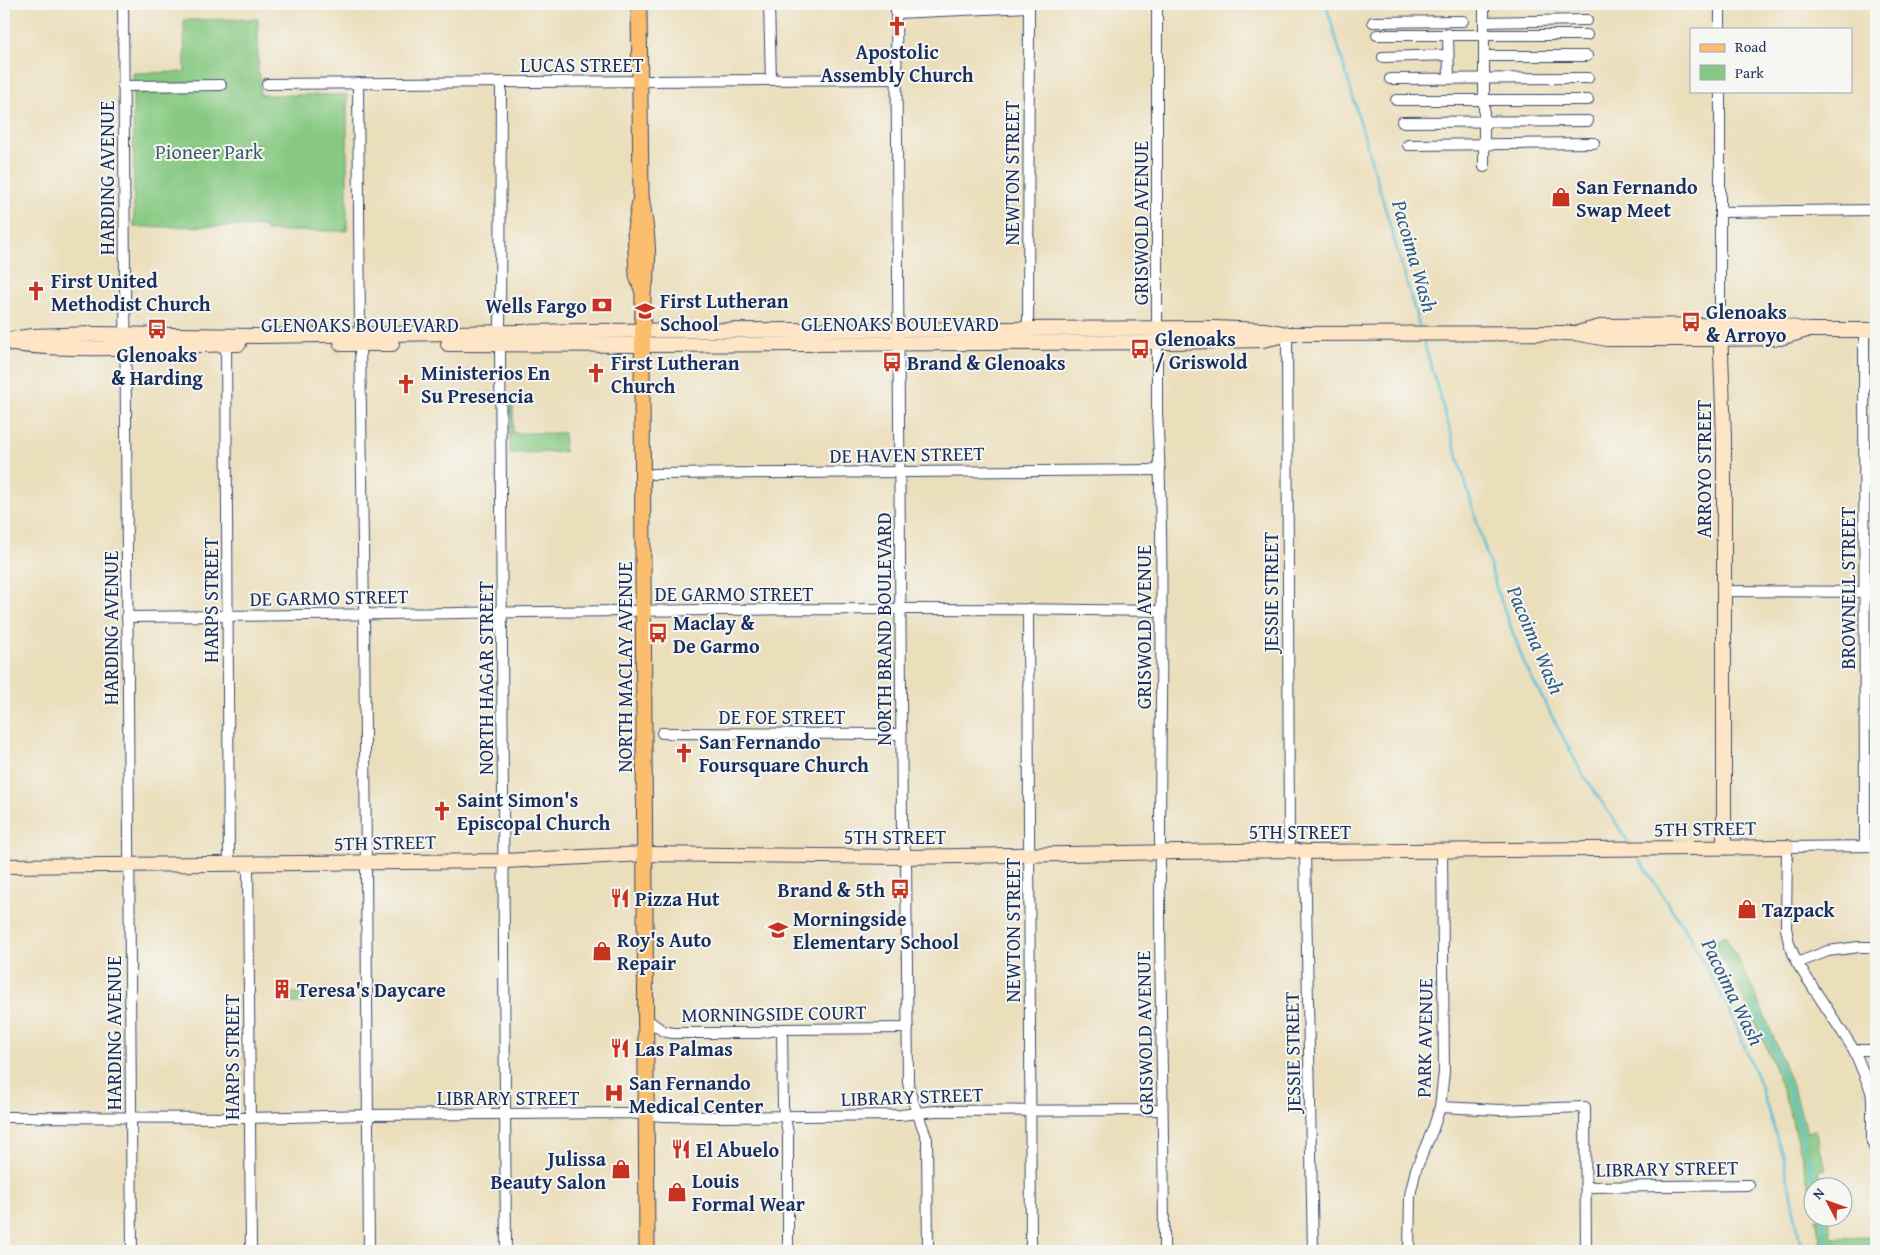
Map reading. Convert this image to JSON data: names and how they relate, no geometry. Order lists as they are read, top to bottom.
{
  "streets": {
    "main road": ["NORTH MACLAY AVENUE"],
    "street": [
      "LUCAS STREET",
      "NEWTON STREET",
      "HARDING AVENUE",
      "GRISWOLD AVENUE",
      "GLENOAKS BOULEVARD",
      "DE HAVEN STREET",
      "ARROYO STREET",
      "BROWNELL STREET",
      "JESSIE STREET",
      "DE GARMO STREET",
      "HARPS STREET",
      "NORTH BRAND BOULEVARD",
      "NORTH HAGAR STREET",
      "DE FOE STREET",
      "5TH STREET",
      "MORNINGSIDE COURT",
      "PARK AVENUE",
      "LIBRARY STREET"
    ]
  },
  "crossings": [
    ["LUCAS STREET", "NORTH BRAND BOULEVARD"],
    ["LUCAS STREET", "NORTH MACLAY AVENUE"],
    ["LUCAS STREET", "NORTH HAGAR STREET"],
    ["NEWTON STREET", "GLENOAKS BOULEVARD"],
    ["NEWTON STREET", "DE GARMO STREET"],
    ["NEWTON STREET", "5TH STREET"],
    ["NEWTON STREET", "LIBRARY STREET"],
    ["HARDING AVENUE", "GLENOAKS BOULEVARD"],
    ["HARDING AVENUE", "DE GARMO STREET"],
    ["HARDING AVENUE", "5TH STREET"],
    ["HARDING AVENUE", "LIBRARY STREET"],
    ["GRISWOLD AVENUE", "GLENOAKS BOULEVARD"],
    ["GRISWOLD AVENUE", "DE HAVEN STREET"],
    ["GRISWOLD AVENUE", "DE GARMO STREET"],
    ["GRISWOLD AVENUE", "5TH STREET"],
    ["GRISWOLD AVENUE", "LIBRARY STREET"],
    ["GLENOAKS BOULEVARD", "ARROYO STREET"],
    ["GLENOAKS BOULEVARD", "BROWNELL STREET"],
    ["GLENOAKS BOULEVARD", "JESSIE STREET"],
    ["GLENOAKS BOULEVARD", "HARPS STREET"],
    ["GLENOAKS BOULEVARD", "NORTH BRAND BOULEVARD"],
    ["GLENOAKS BOULEVARD", "NORTH MACLAY AVENUE"],
    ["GLENOAKS BOULEVARD", "NORTH HAGAR STREET"],
    ["DE HAVEN STREET", "NORTH BRAND BOULEVARD"],
    ["ARROYO STREET", "5TH STREET"],
    ["JESSIE STREET", "5TH STREET"],
    ["DE GARMO STREET", "HARPS STREET"],
    ["DE GARMO STREET", "NORTH BRAND BOULEVARD"],
    ["DE GARMO STREET", "NORTH MACLAY AVENUE"],
    ["DE GARMO STREET", "NORTH HAGAR STREET"],
    ["HARPS STREET", "5TH STREET"],
    ["HARPS STREET", "LIBRARY STREET"],
    ["NORTH BRAND BOULEVARD", "DE FOE STREET"],
    ["NORTH BRAND BOULEVARD", "5TH STREET"],
    ["NORTH BRAND BOULEVARD", "MORNINGSIDE COURT"],
    ["NORTH BRAND BOULEVARD", "LIBRARY STREET"],
    ["NORTH MACLAY AVENUE", "5TH STREET"],
    ["NORTH MACLAY AVENUE", "MORNINGSIDE COURT"],
    ["NORTH MACLAY AVENUE", "LIBRARY STREET"],
    ["NORTH HAGAR STREET", "5TH STREET"],
    ["NORTH HAGAR STREET", "LIBRARY STREET"],
    ["5TH STREET", "PARK AVENUE"]
  ],
  "water": ["Pacoima Wash"],
  "parks": ["Pioneer Park"],
  "places": {
    "church": [
      "Apostolic Assembly Church",
      "First United Methodist Church",
      "First Lutheran Church",
      "Ministerios En Su Presencia",
      "San Fernando Foursquare Church",
      "Saint Simon's Episcopal Church"
    ],
    "shop": [
      "San Fernando Swap Meet",
      "Tazpack",
      "Roy's Auto Repair",
      "Julissa Beauty Salon",
      "Louis Formal Wear"
    ],
    "bank": ["Wells Fargo"],
    "school or university": ["First Lutheran School", "Morningside Elementary School"],
    "bus stop": [
      "Glenoaks & Arroyo",
      "Glenoaks & Harding",
      "Glenoaks / Griswold",
      "Brand & Glenoaks",
      "Maclay & De Garmo",
      "Brand & 5th"
    ],
    "restaurant": ["Pizza Hut", "Las Palmas", "El Abuelo"],
    "building": ["Teresa's Daycare"],
    "hospital": ["San Fernando Medical Center"]
  },
  "legend": ["Road", "Park"],
  "north": "top left"
}
